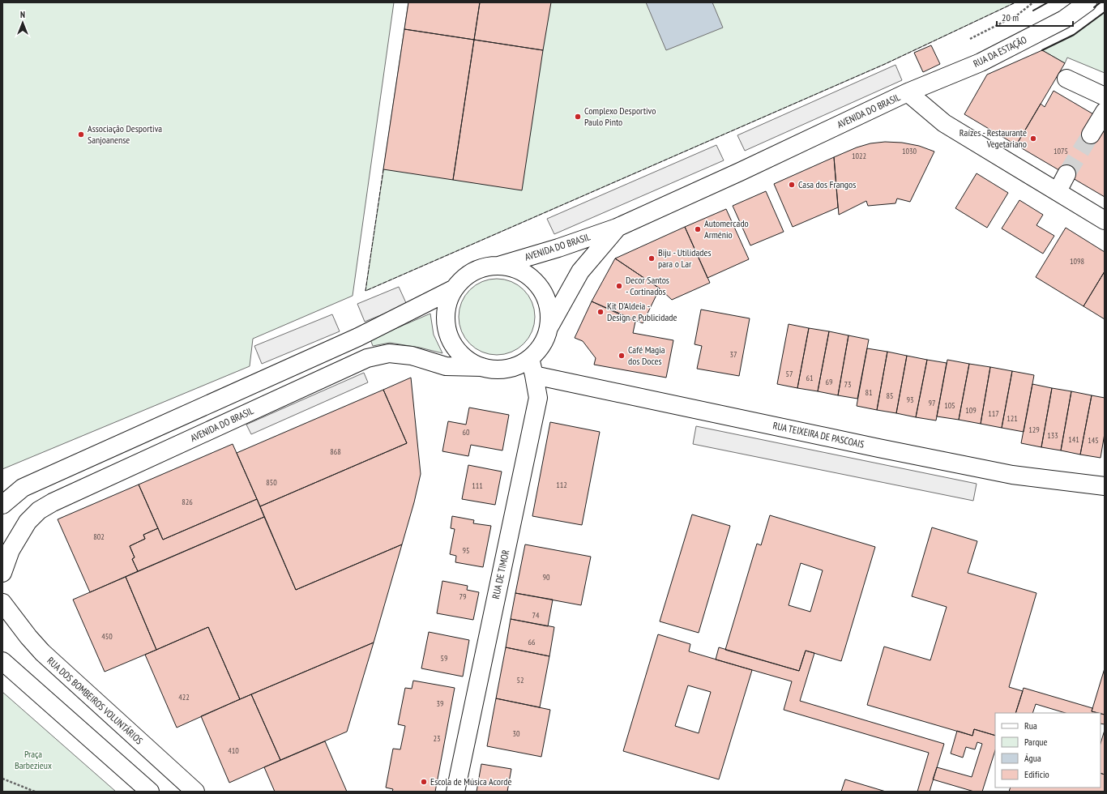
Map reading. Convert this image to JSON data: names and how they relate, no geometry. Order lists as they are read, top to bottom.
{
  "streets": {
    "street": [
      "RUA DA ESTAÇÃO",
      "AVENIDA DO BRASIL",
      "RUA TEIXEIRA DE PASCOAIS",
      "RUA DE TIMOR",
      "RUA DOS BOMBEIROS VOLUNTÁRIOS"
    ]
  },
  "crossings": [
    ["RUA DA ESTAÇÃO", "AVENIDA DO BRASIL"],
    ["AVENIDA DO BRASIL", "RUA DE TIMOR"],
    ["RUA TEIXEIRA DE PASCOAIS", "RUA DE TIMOR"]
  ],
  "parks": ["Praça Barbezieux"],
  "places": [
    "Complexo Desportivo Paulo Pinto",
    "Associação Desportiva Sanjoanense",
    "Raízes - Restaurante Vegetariano",
    "Casa dos Frangos",
    "Automercado Arménio",
    "Biju - Utilidades para o Lar",
    "Decor Santos - Cortinados",
    "Kit D'Aldeia - Design e Publicidade",
    "Café Magia dos Doces",
    "Escola de Música Acorde"
  ],
  "house_numbers": [
    "1030",
    "1075",
    "1022",
    "1098",
    "37",
    "57",
    "61",
    "69",
    "73",
    "81",
    "85",
    "93",
    "97",
    "105",
    "109",
    "117",
    "121",
    "129",
    "60",
    "133",
    "141",
    "145",
    "868",
    "850",
    "112",
    "111",
    "826",
    "802",
    "95",
    "90",
    "79",
    "74",
    "450",
    "66",
    "59",
    "52",
    "422",
    "39",
    "30",
    "23",
    "410"
  ],
  "legend": [
    "Rua",
    "Parque",
    "Água",
    "Edifício"
  ],
  "scale_bar": "20 m",
  "north": "top"
}
